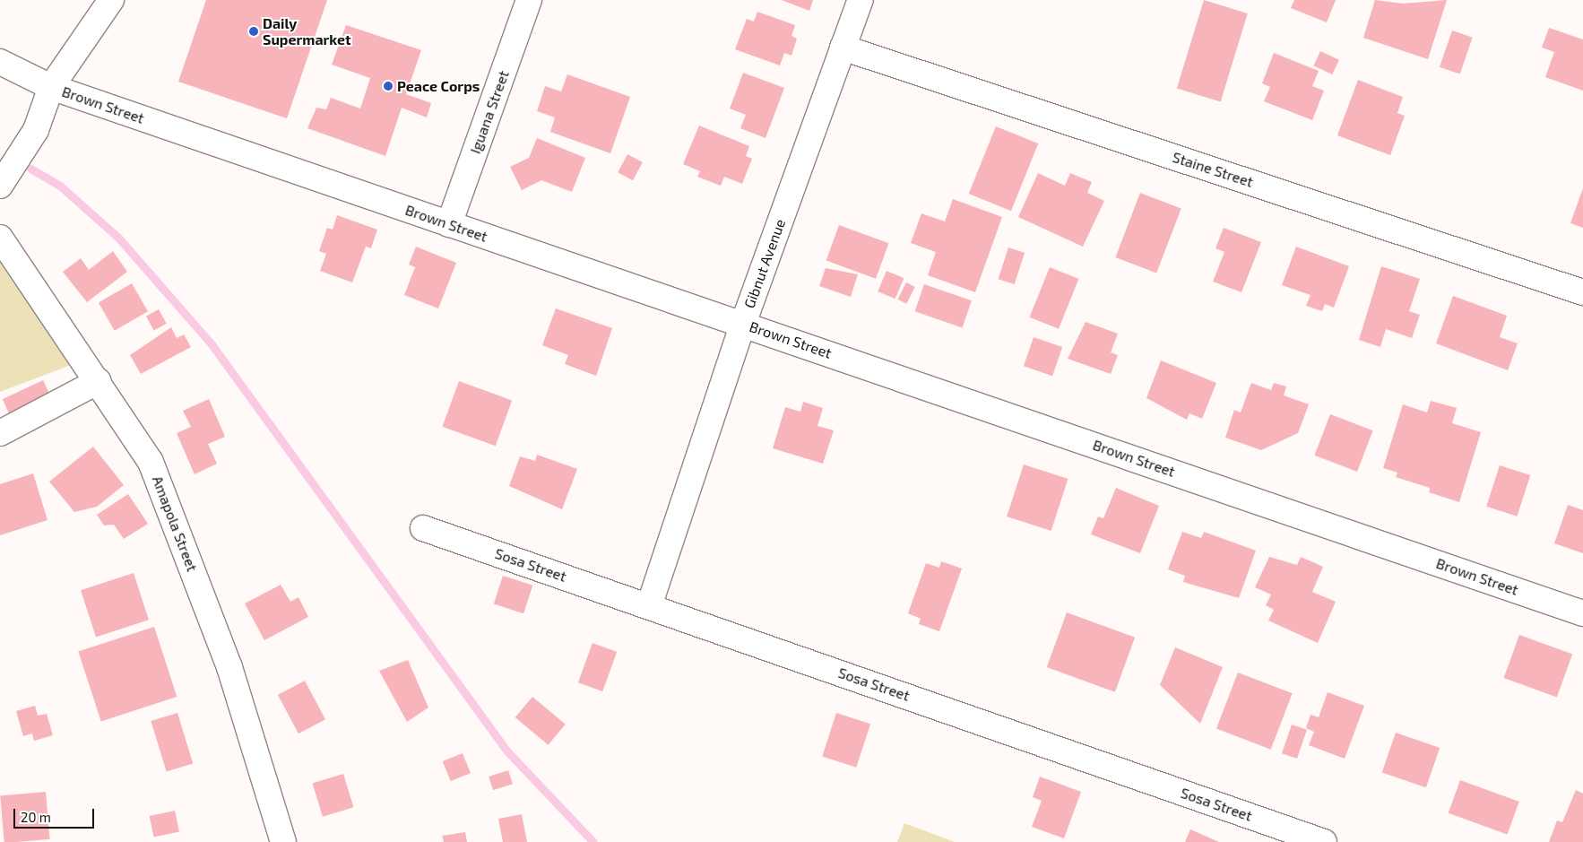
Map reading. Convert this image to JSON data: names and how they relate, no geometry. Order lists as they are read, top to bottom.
{
  "streets": {
    "street": [
      "Brown Street",
      "Iguana Street",
      "Staine Street",
      "Gibnut Avenue",
      "Amapola Street",
      "Sosa Street"
    ]
  },
  "crossings": [
    ["Brown Street", "Iguana Street"],
    ["Brown Street", "Gibnut Avenue"],
    ["Staine Street", "Gibnut Avenue"],
    ["Gibnut Avenue", "Sosa Street"]
  ],
  "places": ["Daily Supermarket", "Peace Corps"],
  "scale_bar": "20 m"
}
